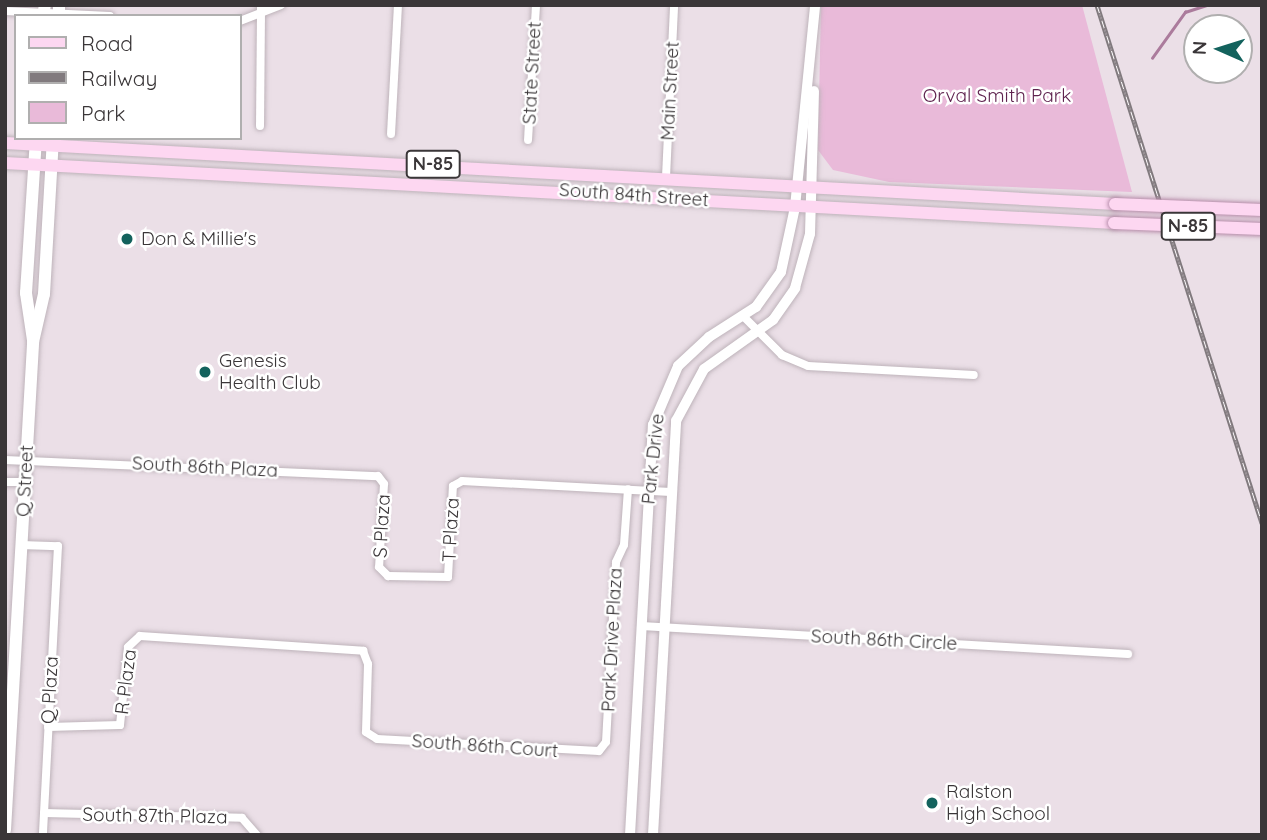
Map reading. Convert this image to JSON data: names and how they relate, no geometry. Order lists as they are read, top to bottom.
{
  "streets": {
    "main road": ["N-85", "South 84th Street", "Q Street"],
    "street": [
      "State Street",
      "Main Street",
      "Park Drive",
      "South 86th Plaza",
      "S Plaza",
      "T Plaza",
      "Park Drive Plaza",
      "South 86th Circle",
      "R Plaza",
      "Q Plaza",
      "South 86th Court",
      "South 87th Plaza"
    ]
  },
  "crossings": [
    ["Main Street", "South 84th Street"],
    ["South 84th Street", "Park Drive"],
    ["South 84th Street", "Q Street"],
    ["Park Drive", "South 86th Circle"],
    ["South 86th Plaza", "Q Street"],
    ["South 86th Plaza", "S Plaza"],
    ["Q Street", "Q Plaza"],
    ["S Plaza", "T Plaza"],
    ["T Plaza", "Park Drive Plaza"],
    ["Park Drive Plaza", "South 86th Court"],
    ["R Plaza", "Q Plaza"],
    ["R Plaza", "South 86th Court"],
    ["Q Plaza", "South 87th Plaza"]
  ],
  "parks": ["Orval Smith Park"],
  "places": ["Don & Millie's", "Genesis Health Club", "Ralston High School"],
  "legend": ["Road", "Railway", "Park"],
  "north": "left"
}
